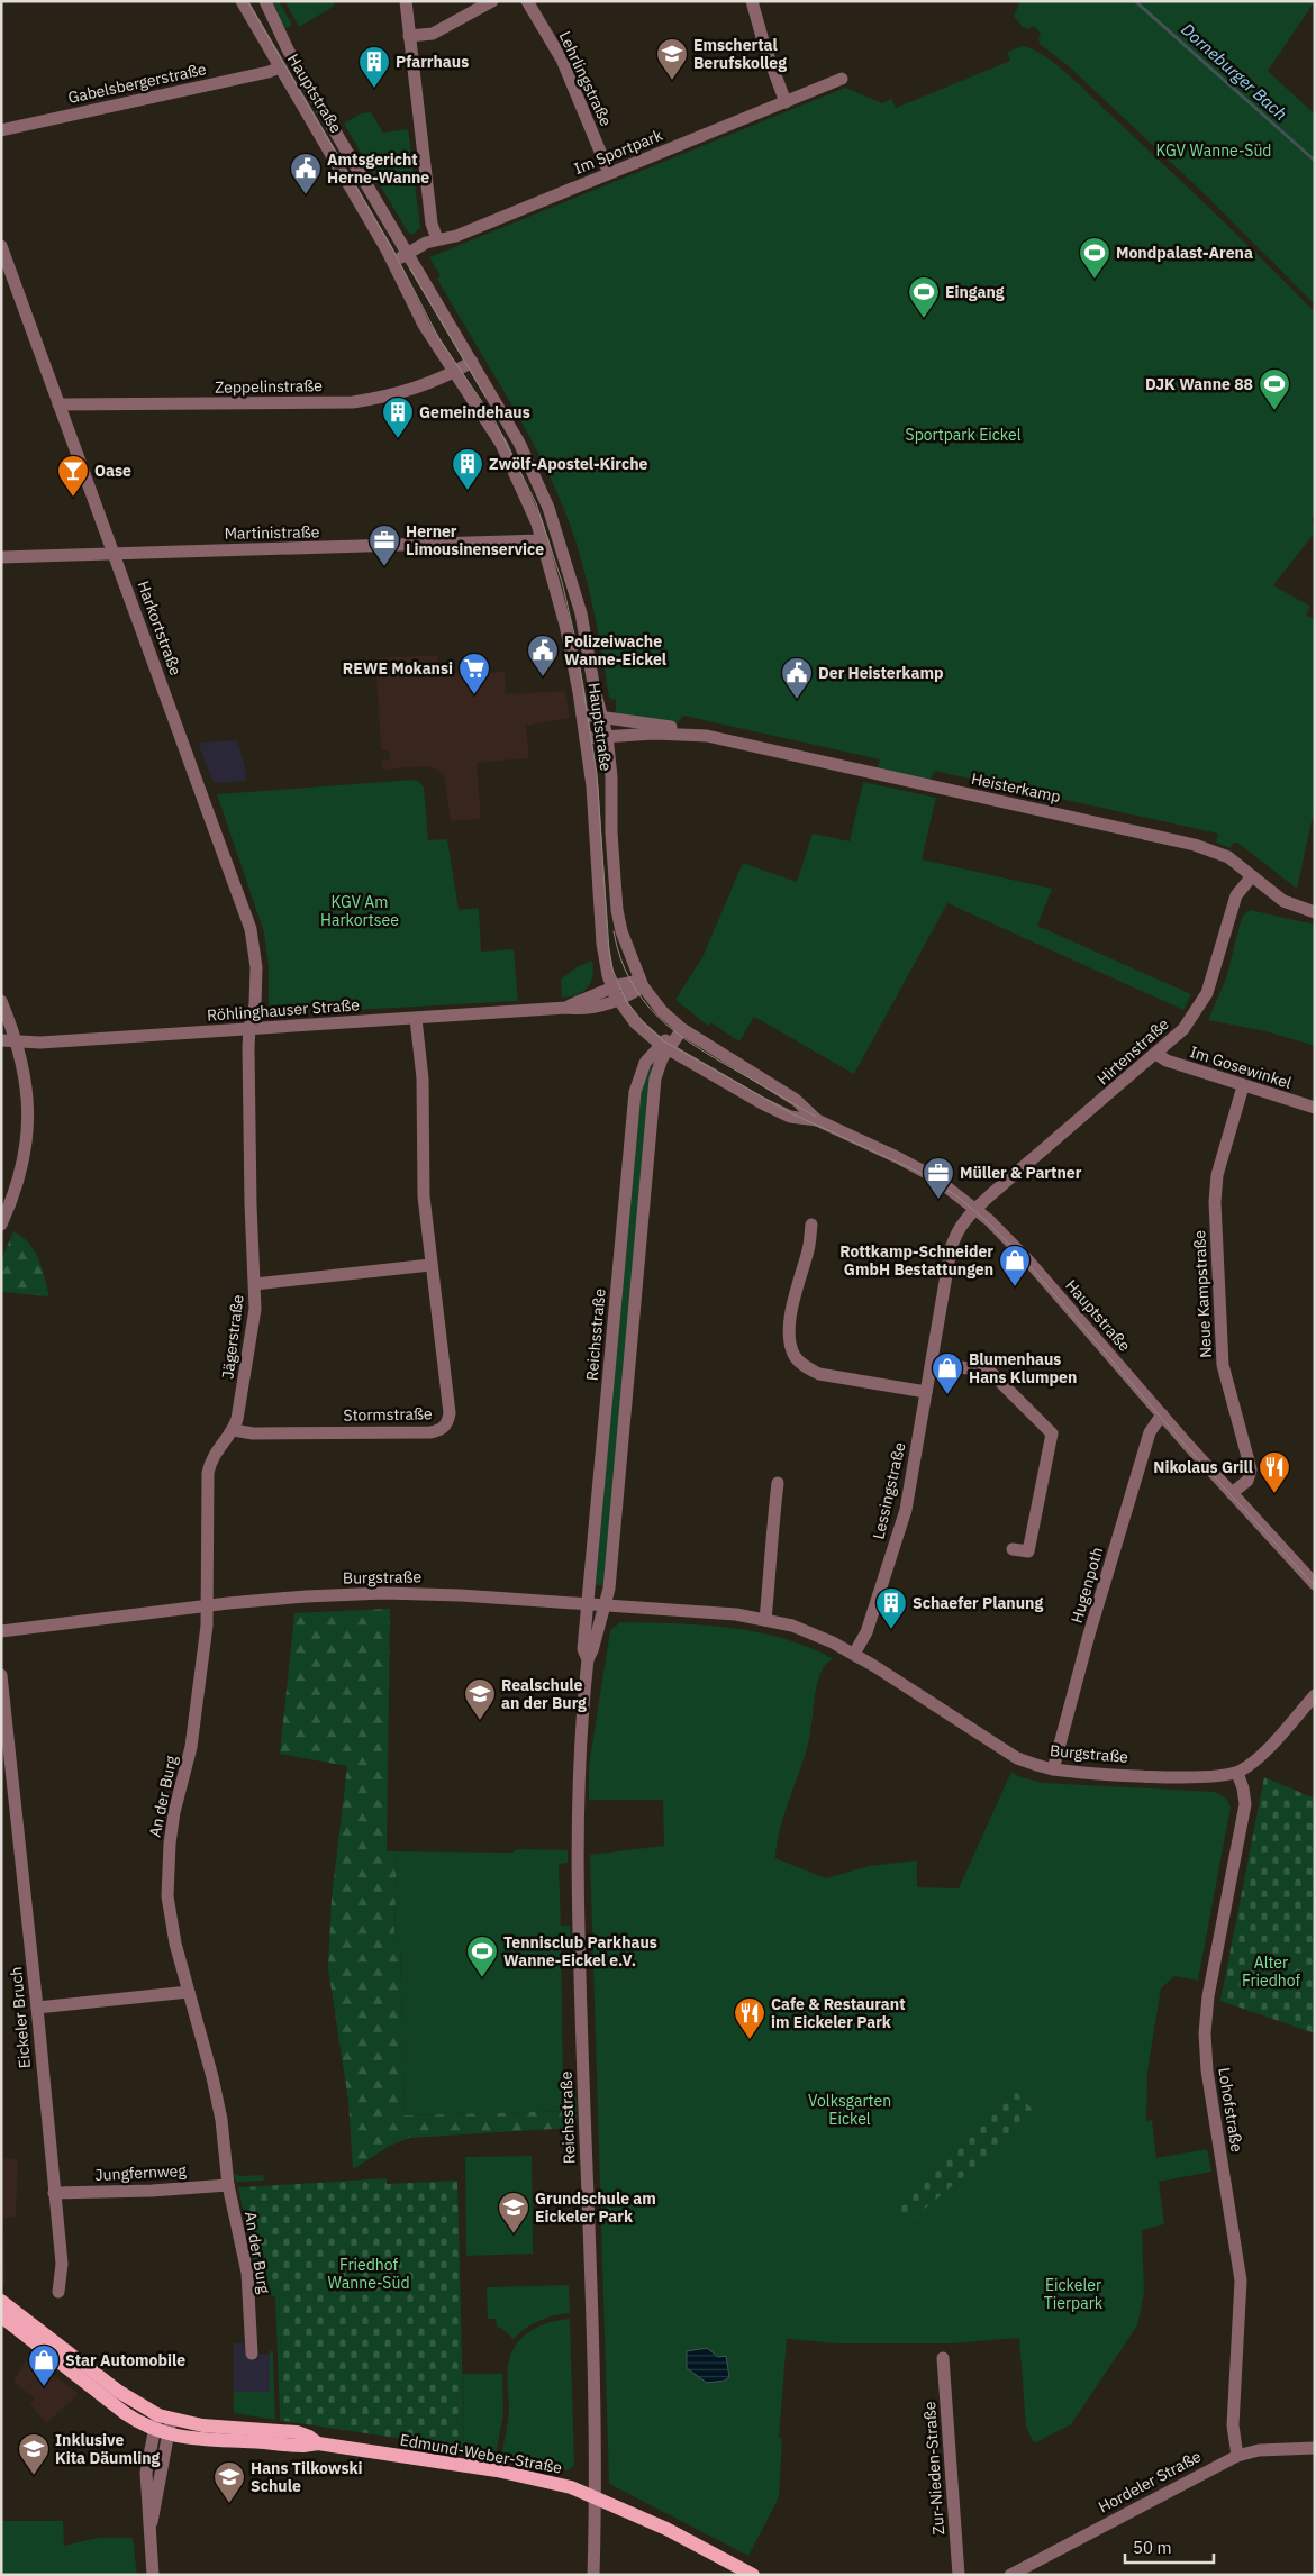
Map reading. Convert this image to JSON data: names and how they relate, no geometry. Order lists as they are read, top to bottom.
{
  "streets": {
    "main road": ["Edmund-Weber-Straße"],
    "street": [
      "Lehrlingstraße",
      "Gabelsbergerstraße",
      "Hauptstraße",
      "Im Sportpark",
      "Zeppelinstraße",
      "Martinistraße",
      "Harkortstraße",
      "Heisterkamp",
      "Röhlinghauser Straße",
      "Hirtenstraße",
      "Im Gosewinkel",
      "Neue Kampstraße",
      "Reichsstraße",
      "Jägerstraße",
      "Stormstraße",
      "Lessingstraße",
      "Burgstraße",
      "Hugenpoth",
      "An der Burg",
      "Eickeler Bruch",
      "Lohofstraße",
      "Jungfernweg",
      "Zur-Nieden-Straße",
      "Hordeler Straße"
    ]
  },
  "crossings": [
    ["Lehrlingstraße", "Im Sportpark"],
    ["Gabelsbergerstraße", "Hauptstraße"],
    ["Hauptstraße", "Im Sportpark"],
    ["Hauptstraße", "Zeppelinstraße"],
    ["Hauptstraße", "Martinistraße"],
    ["Hauptstraße", "Heisterkamp"],
    ["Hauptstraße", "Röhlinghauser Straße"],
    ["Hauptstraße", "Hirtenstraße"],
    ["Hauptstraße", "Neue Kampstraße"],
    ["Hauptstraße", "Reichsstraße"],
    ["Hauptstraße", "Lessingstraße"],
    ["Hauptstraße", "Hugenpoth"],
    ["Zeppelinstraße", "Harkortstraße"],
    ["Martinistraße", "Harkortstraße"],
    ["Harkortstraße", "Röhlinghauser Straße"],
    ["Harkortstraße", "Jägerstraße"],
    ["Heisterkamp", "Hirtenstraße"],
    ["Röhlinghauser Straße", "Jägerstraße"],
    ["Röhlinghauser Straße", "Stormstraße"],
    ["Hirtenstraße", "Im Gosewinkel"],
    ["Hirtenstraße", "Lessingstraße"],
    ["Im Gosewinkel", "Neue Kampstraße"],
    ["Reichsstraße", "Burgstraße"],
    ["Reichsstraße", "Edmund-Weber-Straße"],
    ["Jägerstraße", "Stormstraße"],
    ["Jägerstraße", "Burgstraße"],
    ["Jägerstraße", "An der Burg"],
    ["Lessingstraße", "Burgstraße"],
    ["Burgstraße", "Hugenpoth"],
    ["Burgstraße", "An der Burg"],
    ["Burgstraße", "Lohofstraße"],
    ["An der Burg", "Jungfernweg"],
    ["Eickeler Bruch", "Jungfernweg"],
    ["Lohofstraße", "Hordeler Straße"]
  ],
  "water": ["Dorneburger Bach"],
  "parks": [
    "KGV Wanne-Süd",
    "Sportpark Eickel",
    "KGV Am Harkortsee",
    "Alter Friedhof",
    "Volksgarten Eickel",
    "Friedhof Wanne-Süd",
    "Eickeler Tierpark"
  ],
  "places": {
    "school or university": [
      "Emschertal Berufskolleg",
      "Realschule an der Burg",
      "Grundschule am Eickeler Park",
      "Inklusive Kita Däumling",
      "Hans Tilkowski Schule"
    ],
    "building": [
      "Pfarrhaus",
      "Gemeindehaus",
      "Zwölf-Apostel-Kirche",
      "Schaefer Planung"
    ],
    "public building": ["Amtsgericht Herne-Wanne", "Polizeiwache Wanne-Eickel", "Der Heisterkamp"],
    "sports": [
      "Mondpalast-Arena",
      "Eingang",
      "DJK Wanne 88",
      "Tennisclub Parkhaus Wanne-Eickel e.V."
    ],
    "bar": ["Oase"],
    "office": ["Herner Limousinenservice", "Müller & Partner"],
    "supermarket": ["REWE Mokansi"],
    "shop": ["Rottkamp-Schneider GmbH Bestattungen", "Blumenhaus Hans Klumpen", "Star Automobile"],
    "restaurant": ["Nikolaus Grill", "Cafe & Restaurant im Eickeler Park"]
  },
  "scale_bar": "50 m"
}
